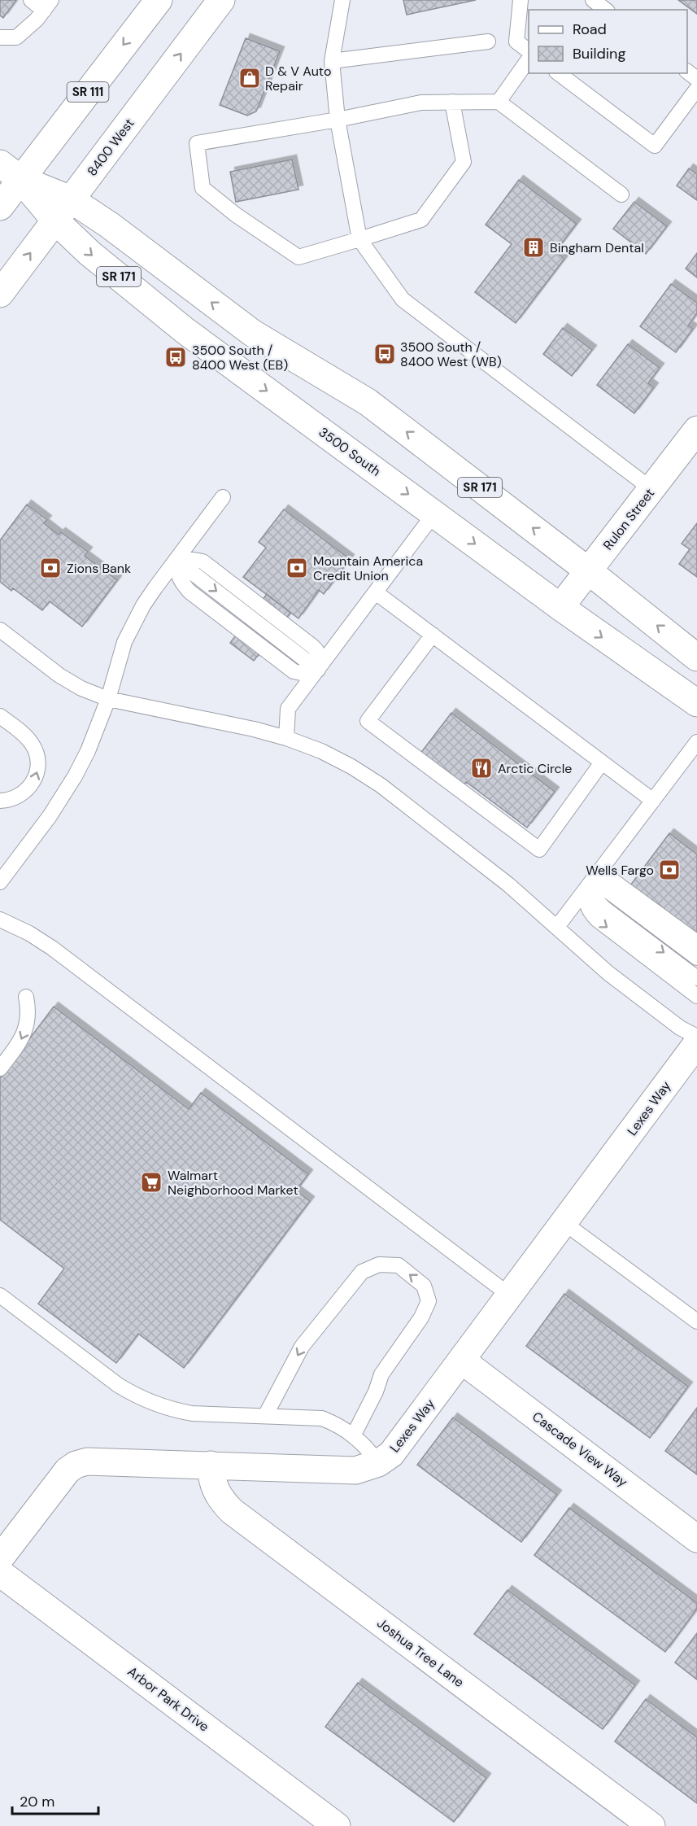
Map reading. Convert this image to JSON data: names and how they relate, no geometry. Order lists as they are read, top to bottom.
{
  "streets": {
    "street": [
      "SR 111",
      "8400 West",
      "SR 171",
      "3500 South",
      "Rulon Street",
      "Lexes Way",
      "Cascade View Way",
      "Joshua Tree Lane",
      "Arbor Park Drive"
    ]
  },
  "crossings": [
    ["SR 111", "3500 South"],
    ["8400 West", "3500 South"],
    ["3500 South", "Rulon Street"],
    ["Lexes Way", "Cascade View Way"],
    ["Lexes Way", "Joshua Tree Lane"]
  ],
  "places": {
    "shop": ["D & V Auto Repair"],
    "building": ["Bingham Dental"],
    "bus stop": ["3500 South / 8400 West (WB)", "3500 South / 8400 West (EB)"],
    "bank": ["Zions Bank", "Mountain America Credit Union", "Wells Fargo"],
    "restaurant": ["Arctic Circle"],
    "supermarket": ["Walmart Neighborhood Market"]
  },
  "legend": ["Road", "Building"],
  "scale_bar": "20 m"
}
